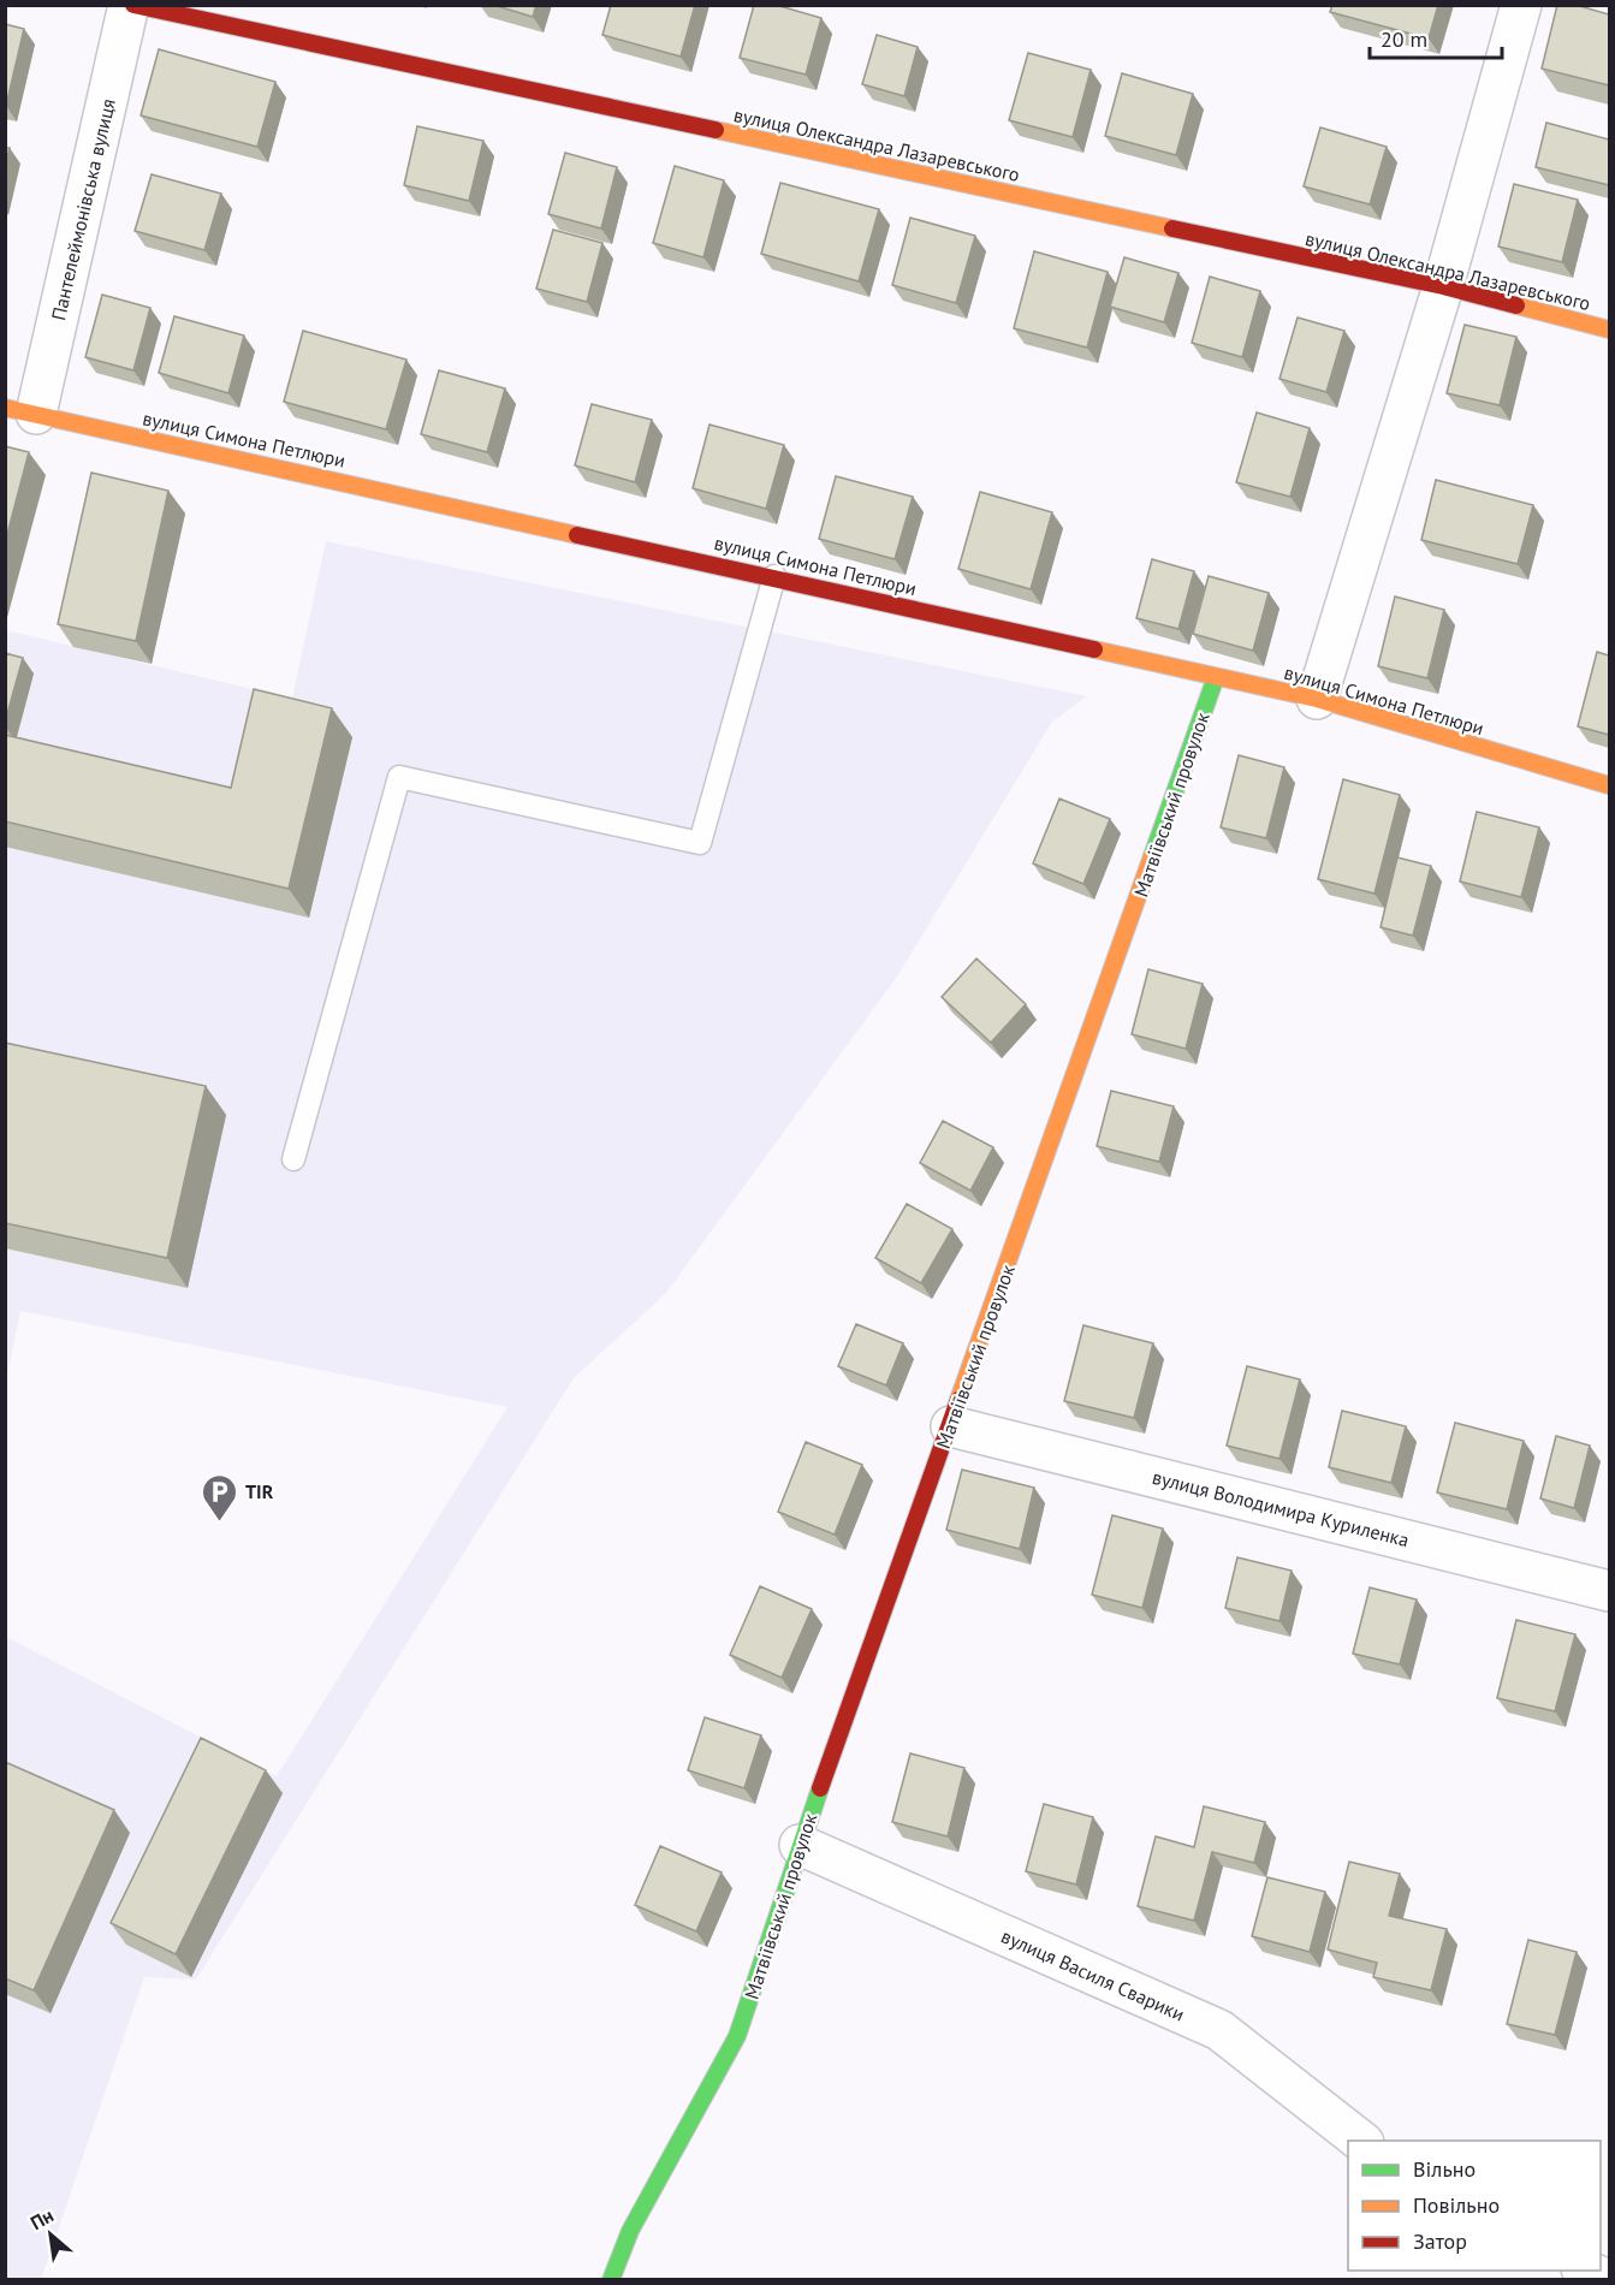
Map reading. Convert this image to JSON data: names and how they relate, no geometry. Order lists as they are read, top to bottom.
{
  "streets": {
    "street": [
      "вулиця Олександра Лазаревського",
      "Пантелеймонівська вулиця",
      "вулиця Симона Петлюри",
      "Матвіївський провулок",
      "вулиця Володимира Куриленка",
      "вулиця Василя Сварики"
    ]
  },
  "crossings": [
    ["вулиця Олександра Лазаревського", "Пантелеймонівська вулиця"],
    ["Пантелеймонівська вулиця", "вулиця Симона Петлюри"],
    ["вулиця Симона Петлюри", "Матвіївський провулок"],
    ["Матвіївський провулок", "вулиця Володимира Куриленка"],
    ["Матвіївський провулок", "вулиця Василя Сварики"]
  ],
  "places": {
    "parking": ["TIR"]
  },
  "legend": ["Вільно", "Повільно", "Затор"],
  "scale_bar": "20 m",
  "north": "top left"
}
